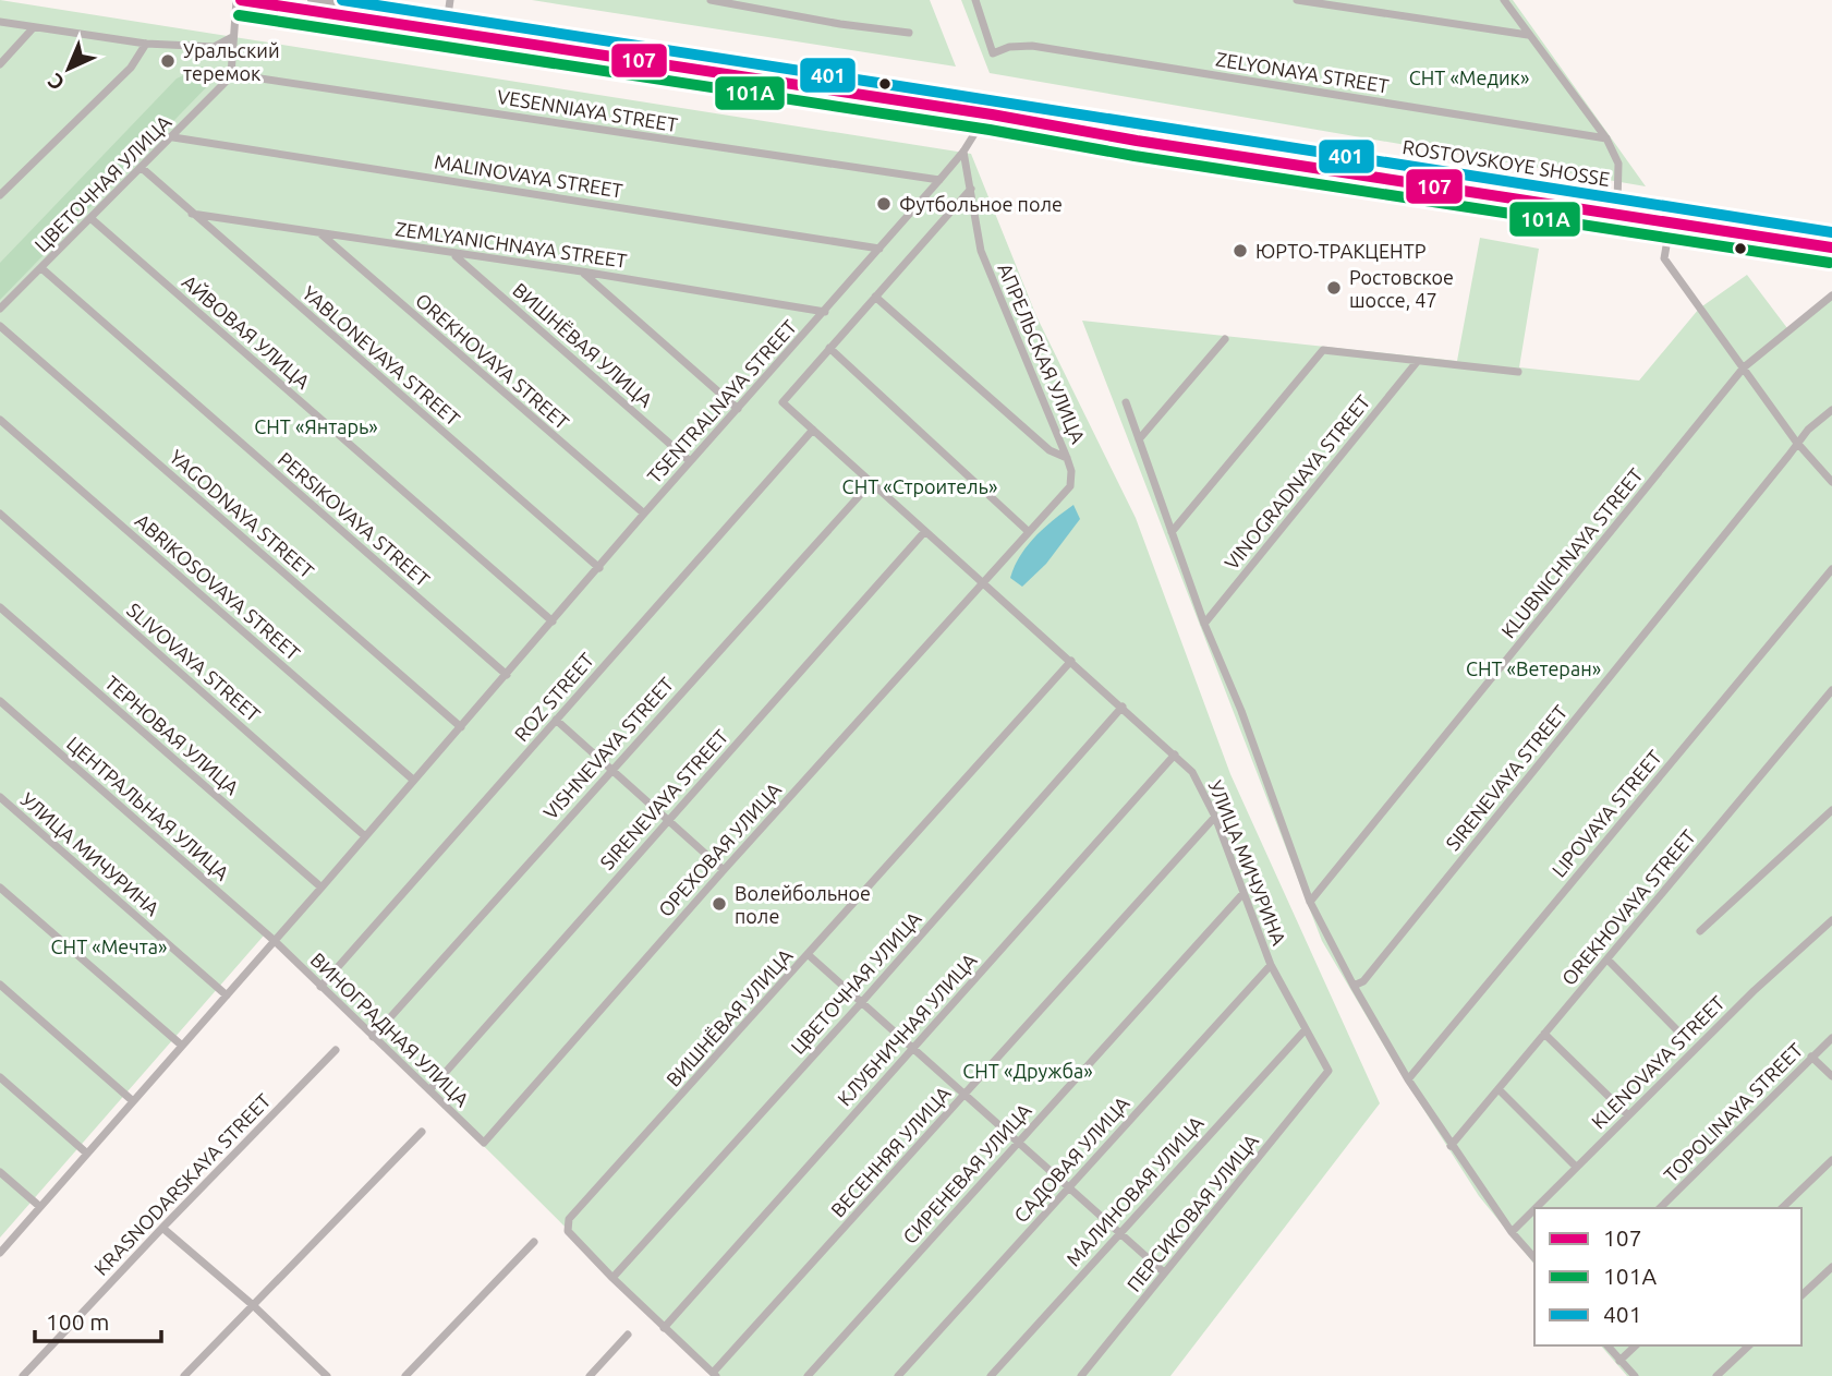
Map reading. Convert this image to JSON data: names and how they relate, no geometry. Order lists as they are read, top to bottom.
{
  "streets": {
    "highway": ["ROSTOVSKOYE SHOSSE"],
    "street": [
      "ZELYONAYA STREET",
      "VESENNIAYA STREET",
      "MALINOVAYA STREET",
      "ЦВЕТОЧНАЯ УЛИЦА",
      "ZEMLYANICHNAYA STREET",
      "АЙВОВАЯ УЛИЦА",
      "ВИШНЁВАЯ УЛИЦА",
      "АПРЕЛЬСКАЯ УЛИЦА",
      "YABLONEVAYA STREET",
      "OREKHOVAYA STREET",
      "TSENTRALNAYA STREET",
      "VINOGRADNAYA STREET",
      "YAGODNAYA STREET",
      "PERSIKOVAYA STREET",
      "KLUBNICHNAYA STREET",
      "ABRIKOSOVAYA STREET",
      "SLIVOVAYA STREET",
      "ROZ STREET",
      "ТЕРНОВАЯ УЛИЦА",
      "VISHNEVAYA STREET",
      "SIRENEVAYA STREET",
      "ЦЕНТРАЛЬНАЯ УЛИЦА",
      "LIPOVAYA STREET",
      "ОРЕХОВАЯ УЛИЦА",
      "УЛИЦА МИЧУРИНА",
      "ВИНОГРАДНАЯ УЛИЦА",
      "КЛУБНИЧНАЯ УЛИЦА",
      "KLENOVAYA STREET",
      "TOPOLINAYA STREET",
      "ВЕСЕННЯЯ УЛИЦА",
      "САДОВАЯ УЛИЦА",
      "СИРЕНЕВАЯ УЛИЦА",
      "KRASNODARSKAYA STREET",
      "МАЛИНОВАЯ УЛИЦА",
      "ПЕРСИКОВАЯ УЛИЦА"
    ]
  },
  "crossings": [
    ["VESENNIAYA STREET", "ЦВЕТОЧНАЯ УЛИЦА"],
    ["VESENNIAYA STREET", "TSENTRALNAYA STREET"],
    ["ROSTOVSKOYE SHOSSE", "TSENTRALNAYA STREET"],
    ["MALINOVAYA STREET", "ЦВЕТОЧНАЯ УЛИЦА"],
    ["MALINOVAYA STREET", "TSENTRALNAYA STREET"],
    ["ЦВЕТОЧНАЯ УЛИЦА", "АЙВОВАЯ УЛИЦА"],
    ["ЦВЕТОЧНАЯ УЛИЦА", "ВИШНЁВАЯ УЛИЦА"],
    ["ЦВЕТОЧНАЯ УЛИЦА", "YABLONEVAYA STREET"],
    ["ЦВЕТОЧНАЯ УЛИЦА", "PERSIKOVAYA STREET"],
    ["ЦВЕТОЧНАЯ УЛИЦА", "УЛИЦА МИЧУРИНА"],
    ["ZEMLYANICHNAYA STREET", "ВИШНЁВАЯ УЛИЦА"],
    ["ZEMLYANICHNAYA STREET", "YABLONEVAYA STREET"],
    ["ZEMLYANICHNAYA STREET", "OREKHOVAYA STREET"],
    ["ZEMLYANICHNAYA STREET", "TSENTRALNAYA STREET"],
    ["АЙВОВАЯ УЛИЦА", "TSENTRALNAYA STREET"],
    ["ВИШНЁВАЯ УЛИЦА", "TSENTRALNAYA STREET"],
    ["ВИШНЁВАЯ УЛИЦА", "УЛИЦА МИЧУРИНА"],
    ["АПРЕЛЬСКАЯ УЛИЦА", "TSENTRALNAYA STREET"],
    ["АПРЕЛЬСКАЯ УЛИЦА", "ОРЕХОВАЯ УЛИЦА"],
    ["АПРЕЛЬСКАЯ УЛИЦА", "УЛИЦА МИЧУРИНА"],
    ["YABLONEVAYA STREET", "TSENTRALNAYA STREET"],
    ["OREKHOVAYA STREET", "TSENTRALNAYA STREET"],
    ["TSENTRALNAYA STREET", "YAGODNAYA STREET"],
    ["TSENTRALNAYA STREET", "PERSIKOVAYA STREET"],
    ["TSENTRALNAYA STREET", "ABRIKOSOVAYA STREET"],
    ["TSENTRALNAYA STREET", "SLIVOVAYA STREET"],
    ["TSENTRALNAYA STREET", "ТЕРНОВАЯ УЛИЦА"],
    ["TSENTRALNAYA STREET", "ЦЕНТРАЛЬНАЯ УЛИЦА"],
    ["TSENTRALNAYA STREET", "УЛИЦА МИЧУРИНА"],
    ["TSENTRALNAYA STREET", "ВИНОГРАДНАЯ УЛИЦА"],
    ["ROZ STREET", "УЛИЦА МИЧУРИНА"],
    ["ROZ STREET", "ВИНОГРАДНАЯ УЛИЦА"],
    ["VISHNEVAYA STREET", "УЛИЦА МИЧУРИНА"],
    ["VISHNEVAYA STREET", "ВИНОГРАДНАЯ УЛИЦА"],
    ["SIRENEVAYA STREET", "УЛИЦА МИЧУРИНА"],
    ["SIRENEVAYA STREET", "ВИНОГРАДНАЯ УЛИЦА"],
    ["ЦЕНТРАЛЬНАЯ УЛИЦА", "ВИНОГРАДНАЯ УЛИЦА"],
    ["ОРЕХОВАЯ УЛИЦА", "УЛИЦА МИЧУРИНА"],
    ["ОРЕХОВАЯ УЛИЦА", "ВИНОГРАДНАЯ УЛИЦА"],
    ["УЛИЦА МИЧУРИНА", "КЛУБНИЧНАЯ УЛИЦА"],
    ["УЛИЦА МИЧУРИНА", "ВЕСЕННЯЯ УЛИЦА"],
    ["УЛИЦА МИЧУРИНА", "САДОВАЯ УЛИЦА"],
    ["УЛИЦА МИЧУРИНА", "СИРЕНЕВАЯ УЛИЦА"],
    ["УЛИЦА МИЧУРИНА", "МАЛИНОВАЯ УЛИЦА"],
    ["УЛИЦА МИЧУРИНА", "ПЕРСИКОВАЯ УЛИЦА"]
  ],
  "parks": [
    "СНТ «Медик»",
    "СНТ «Янтарь»",
    "СНТ «Строитель»",
    "СНТ «Ветеран»",
    "СНТ «Мечта»",
    "СНТ «Дружба»"
  ],
  "places": [
    "Уральский теремок",
    "Футбольное поле",
    "ЮРТО-ТРАКЦЕНТР",
    "Ростовское шоссе, 47",
    "Волейбольное поле"
  ],
  "lines": ["transit line 107", "transit line 401", "transit line 101А"],
  "legend": ["107", "101А", "401"],
  "scale_bar": "100 m",
  "north": "bottom left"
}
